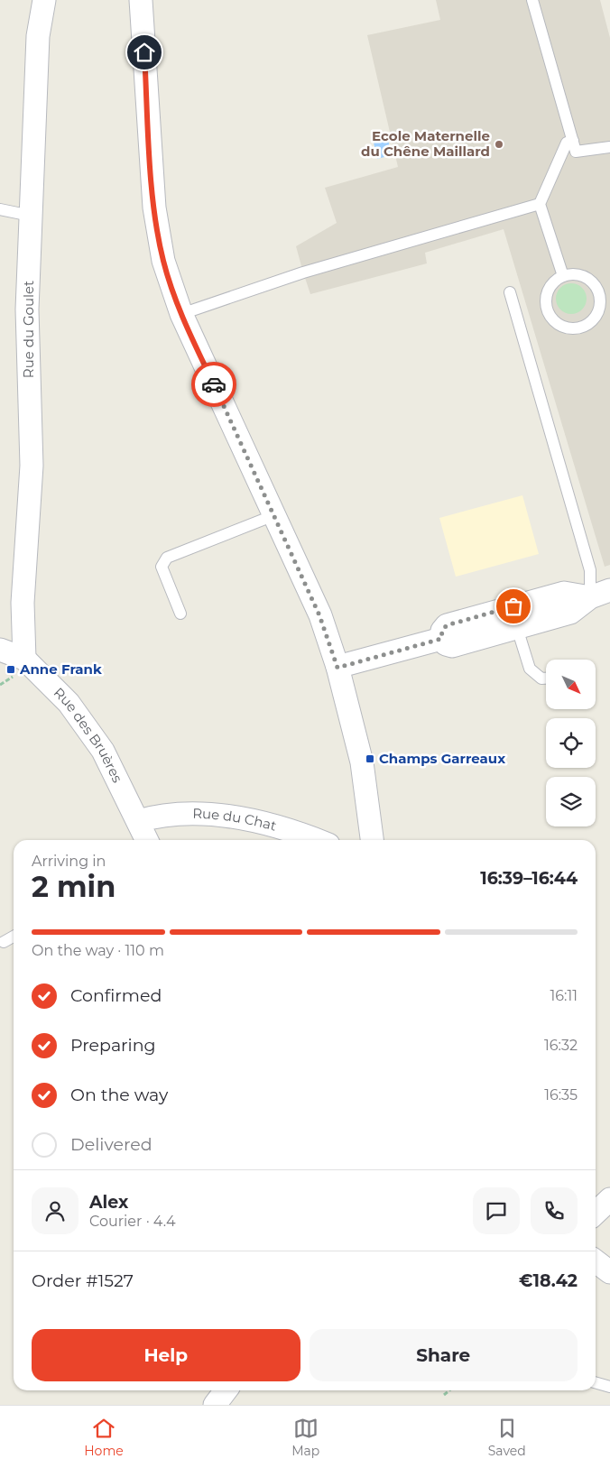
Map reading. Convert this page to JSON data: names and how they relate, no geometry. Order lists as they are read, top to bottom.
{
  "streets": {
    "street": ["Rue du Goulet", "Rue des Bruères", "Rue du Chat"]
  },
  "crossings": [
    ["Rue du Goulet", "Rue des Bruères"],
    ["Rue des Bruères", "Rue du Chat"]
  ],
  "places": {
    "other": ["Ecole Maternelle du Chêne Maillard"],
    "transit": ["Anne Frank", "Champs Garreaux"]
  },
  "north": "bottom right",
  "page": {
    "heading": ["2 min", "Arriving in", "16:39–16:44"],
    "panel": [
      "Alex",
      "Courier · 4.4",
      "Order #1527",
      "€18.42"
    ],
    "bar": "On the way · 110 m",
    "list": [
      ["Confirmed", "16:11"],
      ["Preparing", "16:32"],
      ["On the way", "16:35"],
      "Delivered"
    ],
    "buttons": ["Help", "Share"],
    "tabs": ["Home", "Map", "Saved"]
  }
}
